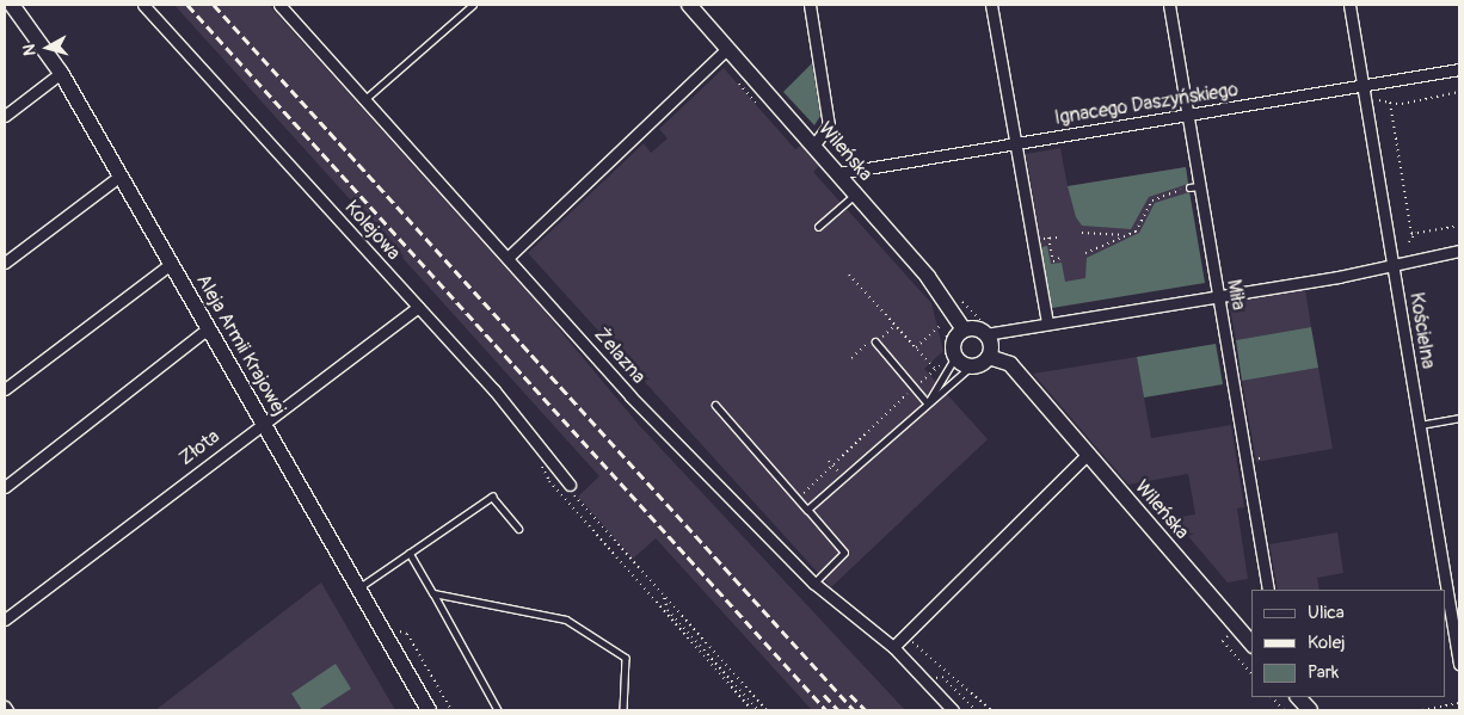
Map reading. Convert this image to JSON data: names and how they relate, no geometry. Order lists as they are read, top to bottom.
{
  "streets": {
    "street": [
      "Ignacego Daszyńskiego",
      "Wileńska",
      "Kolejowa",
      "Miła",
      "Kościelna",
      "Aleja Armii Krajowej",
      "Żelazna",
      "Złota"
    ]
  },
  "crossings": [
    ["Ignacego Daszyńskiego", "Wileńska"],
    ["Ignacego Daszyńskiego", "Miła"],
    ["Ignacego Daszyńskiego", "Kościelna"],
    ["Kolejowa", "Złota"],
    ["Aleja Armii Krajowej", "Złota"]
  ],
  "legend": ["Ulica", "Kolej", "Park"],
  "north": "left"
}
